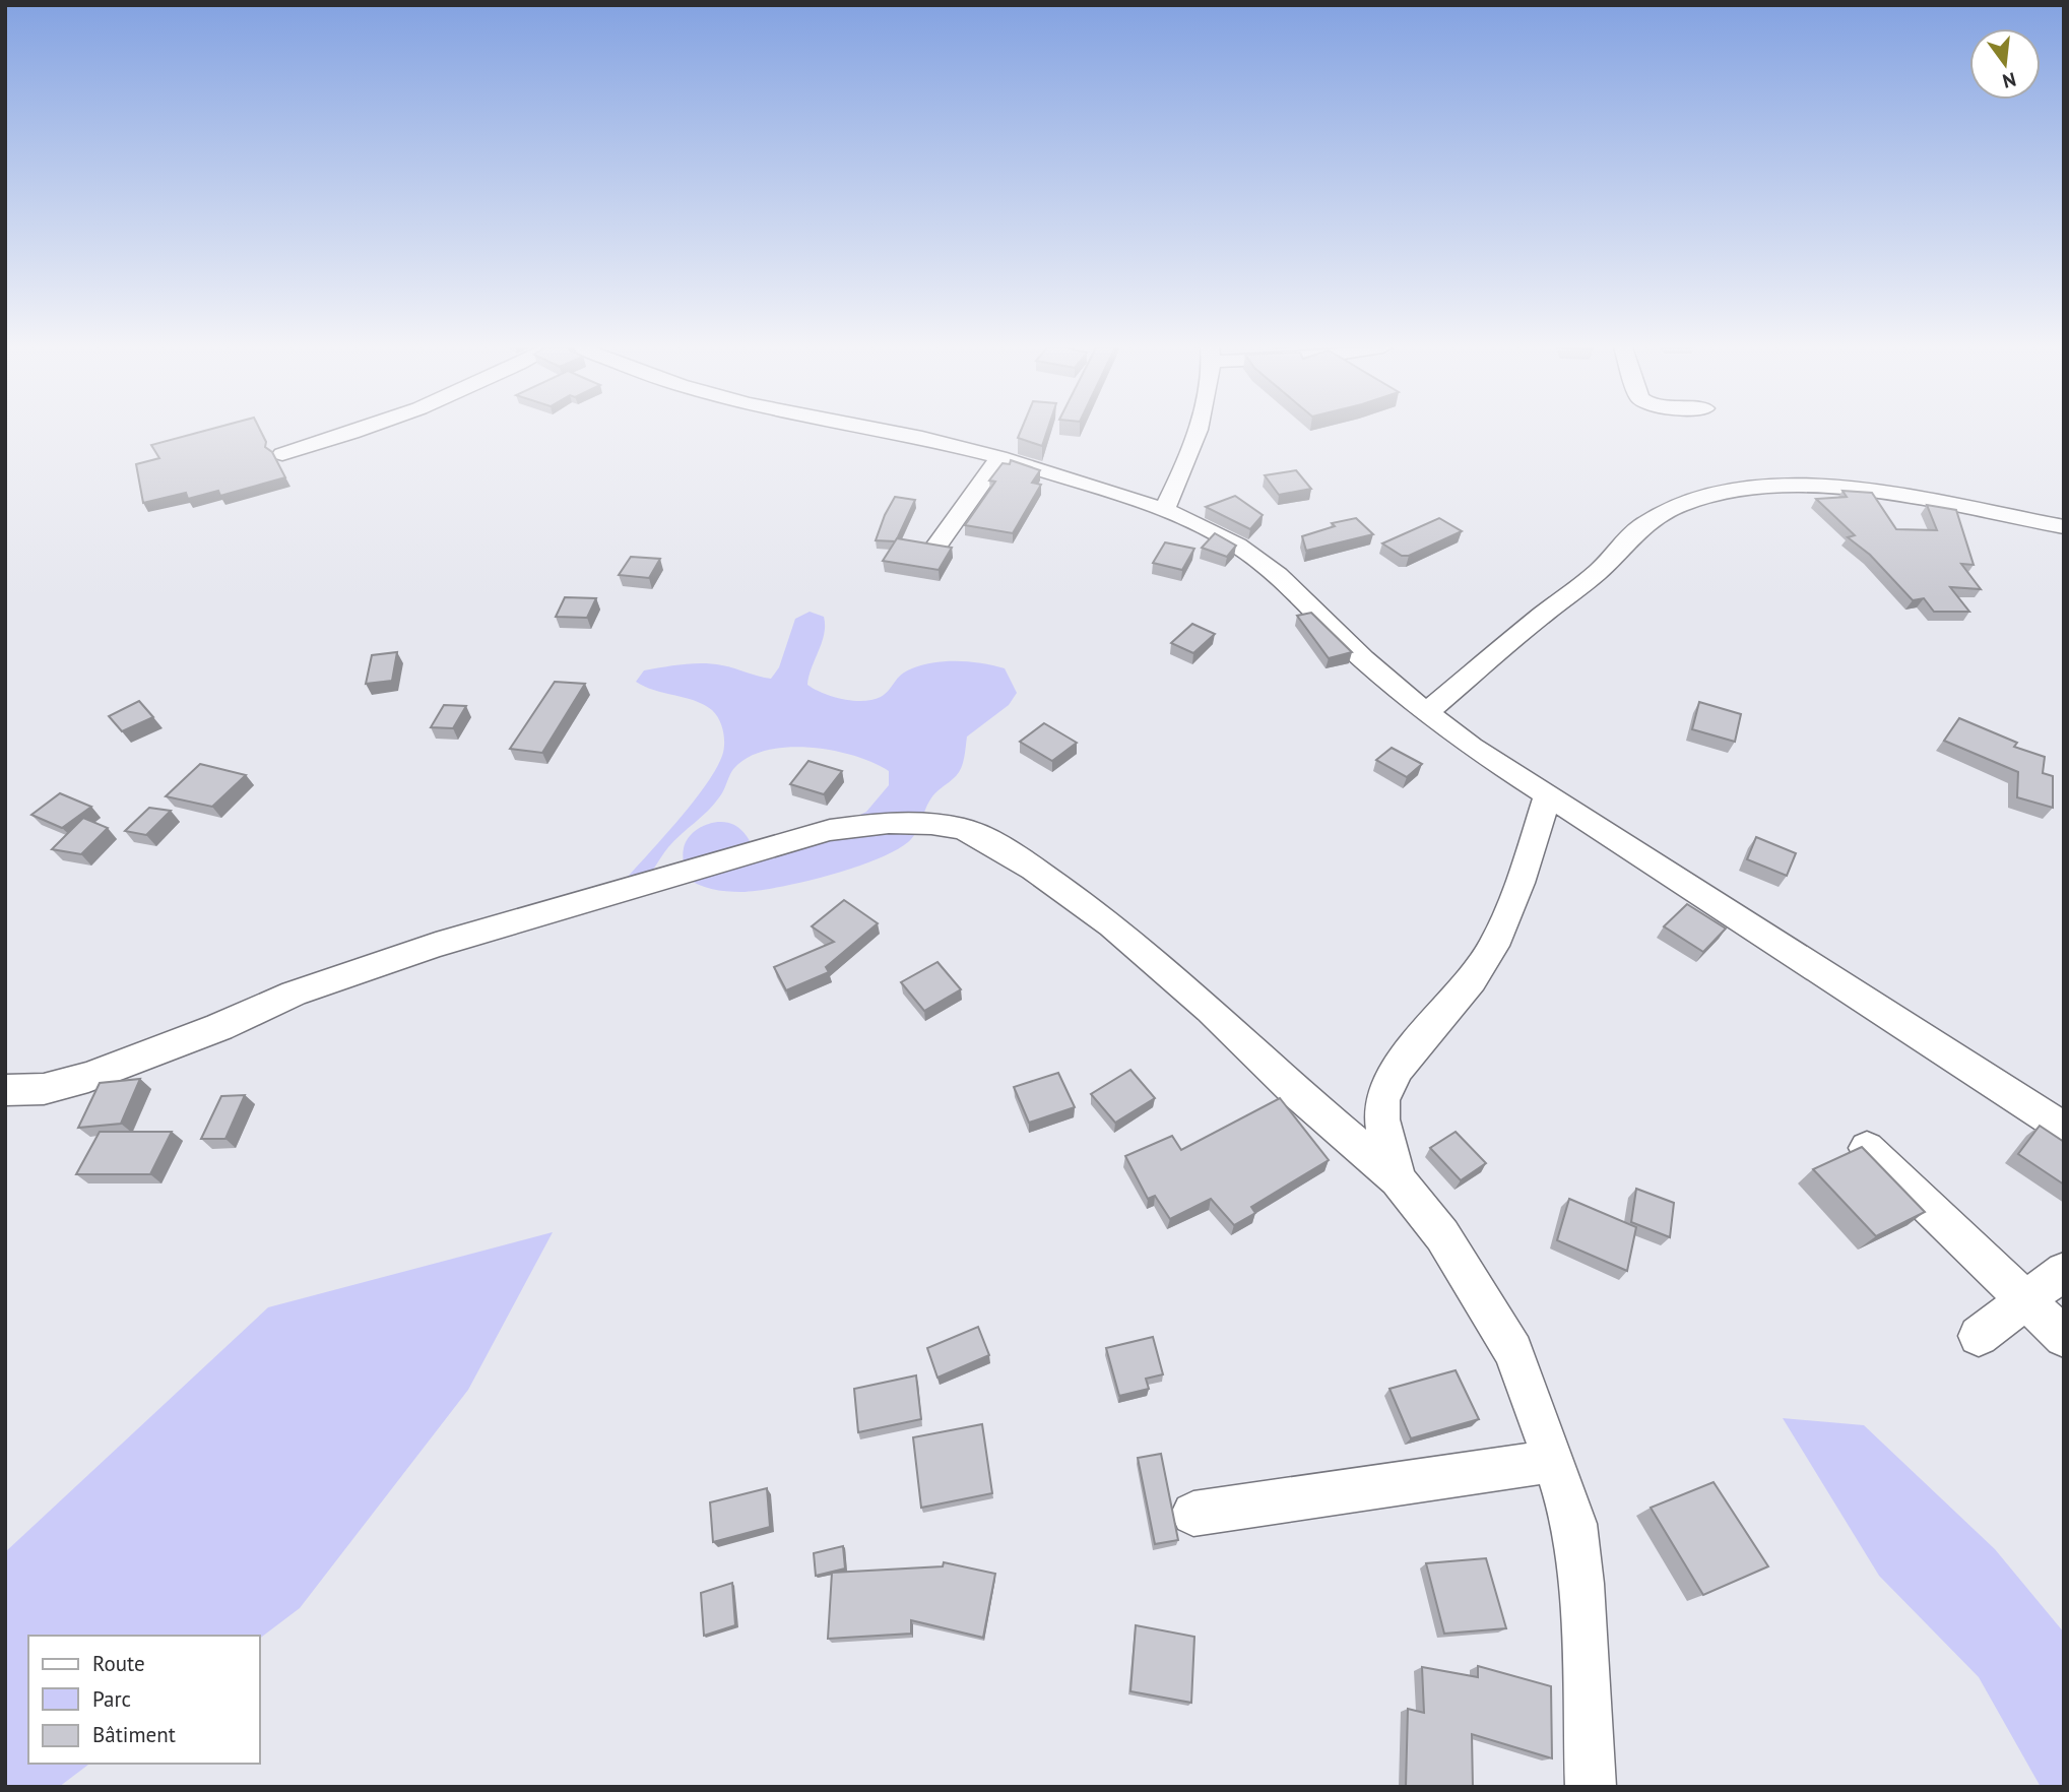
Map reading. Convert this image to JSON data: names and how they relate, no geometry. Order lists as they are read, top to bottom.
{
  "legend": ["Route", "Parc", "Bâtiment"],
  "north": "bottom"
}
